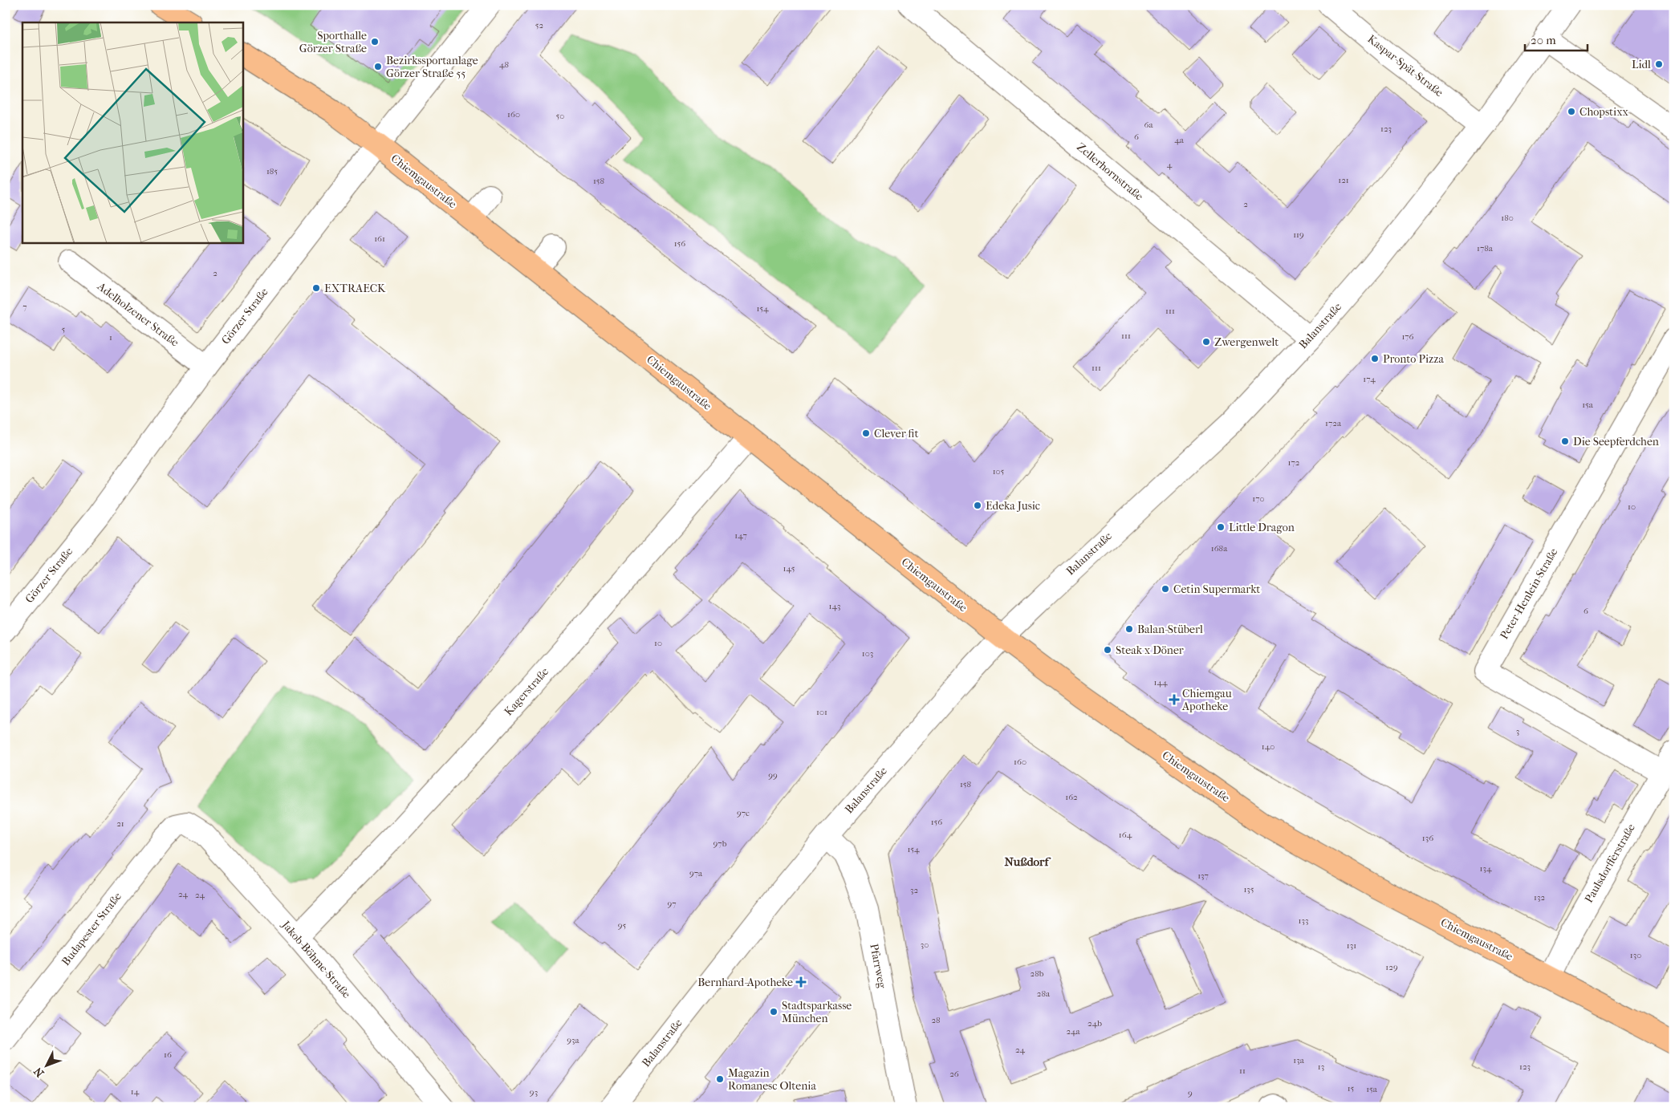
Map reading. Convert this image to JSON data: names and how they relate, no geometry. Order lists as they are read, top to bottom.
{
  "streets": {
    "main road": ["Chiemgaustraße"],
    "street": [
      "Kaspar-Spät-Straße",
      "Zellerhornstraße",
      "Adelholzener Straße",
      "Görzer Straße",
      "Balanstraße",
      "Peter-Henlein-Straße",
      "Kagerstraße",
      "Paulsdorfferstraße",
      "Budapester Straße",
      "Jakob-Böhme-Straße",
      "Pfarrweg"
    ]
  },
  "crossings": [
    ["Kaspar-Spät-Straße", "Balanstraße"],
    ["Zellerhornstraße", "Balanstraße"],
    ["Chiemgaustraße", "Görzer Straße"],
    ["Chiemgaustraße", "Balanstraße"],
    ["Chiemgaustraße", "Kagerstraße"],
    ["Chiemgaustraße", "Paulsdorfferstraße"],
    ["Adelholzener Straße", "Görzer Straße"],
    ["Balanstraße", "Pfarrweg"],
    ["Peter-Henlein-Straße", "Paulsdorfferstraße"],
    ["Kagerstraße", "Jakob-Böhme-Straße"],
    ["Budapester Straße", "Jakob-Böhme-Straße"]
  ],
  "districts": ["Nußdorf"],
  "places": {
    "other": [
      "Sporthalle Görzer Straße",
      "Lidl",
      "Bezirkssportanlage Görzer Straße 55",
      "Chopstixx",
      "EXTRAECK",
      "Zwergenwelt",
      "Pronto Pizza",
      "Clever fit",
      "Die Seepferdchen",
      "Edeka Jusic",
      "Little Dragon",
      "Cetin Supermarkt",
      "Balan-Stüberl",
      "Steak x Döner",
      "Stadtsparkasse München",
      "Magazin Romanesc Oltenia"
    ],
    "health": ["Chiemgau Apotheke", "Bernhard-Apotheke"]
  },
  "house_numbers": [
    "52",
    "48",
    "160",
    "50",
    "6a",
    "123",
    "6",
    "4a",
    "4",
    "185",
    "121",
    "158",
    "2",
    "180",
    "119",
    "161",
    "156",
    "178a",
    "2",
    "7",
    "154",
    "111",
    "5",
    "111",
    "176",
    "1",
    "111",
    "174",
    "15a",
    "172a",
    "172",
    "105",
    "170",
    "10",
    "147",
    "168a",
    "145",
    "143",
    "6",
    "10",
    "103",
    "144",
    "101",
    "3",
    "140",
    "160",
    "99",
    "158",
    "162",
    "97c",
    "156",
    "21",
    "164",
    "136",
    "97b",
    "154",
    "134",
    "97a",
    "137",
    "135",
    "32",
    "24",
    "24",
    "132",
    "97",
    "133",
    "95",
    "30",
    "131",
    "130",
    "129",
    "28b",
    "28a",
    "28",
    "24b",
    "24a",
    "93a",
    "24",
    "16",
    "13a",
    "13",
    "123",
    "11",
    "26",
    "15",
    "15a",
    "14",
    "93",
    "9"
  ],
  "scale_bar": "20 m",
  "north": "bottom left"
}
